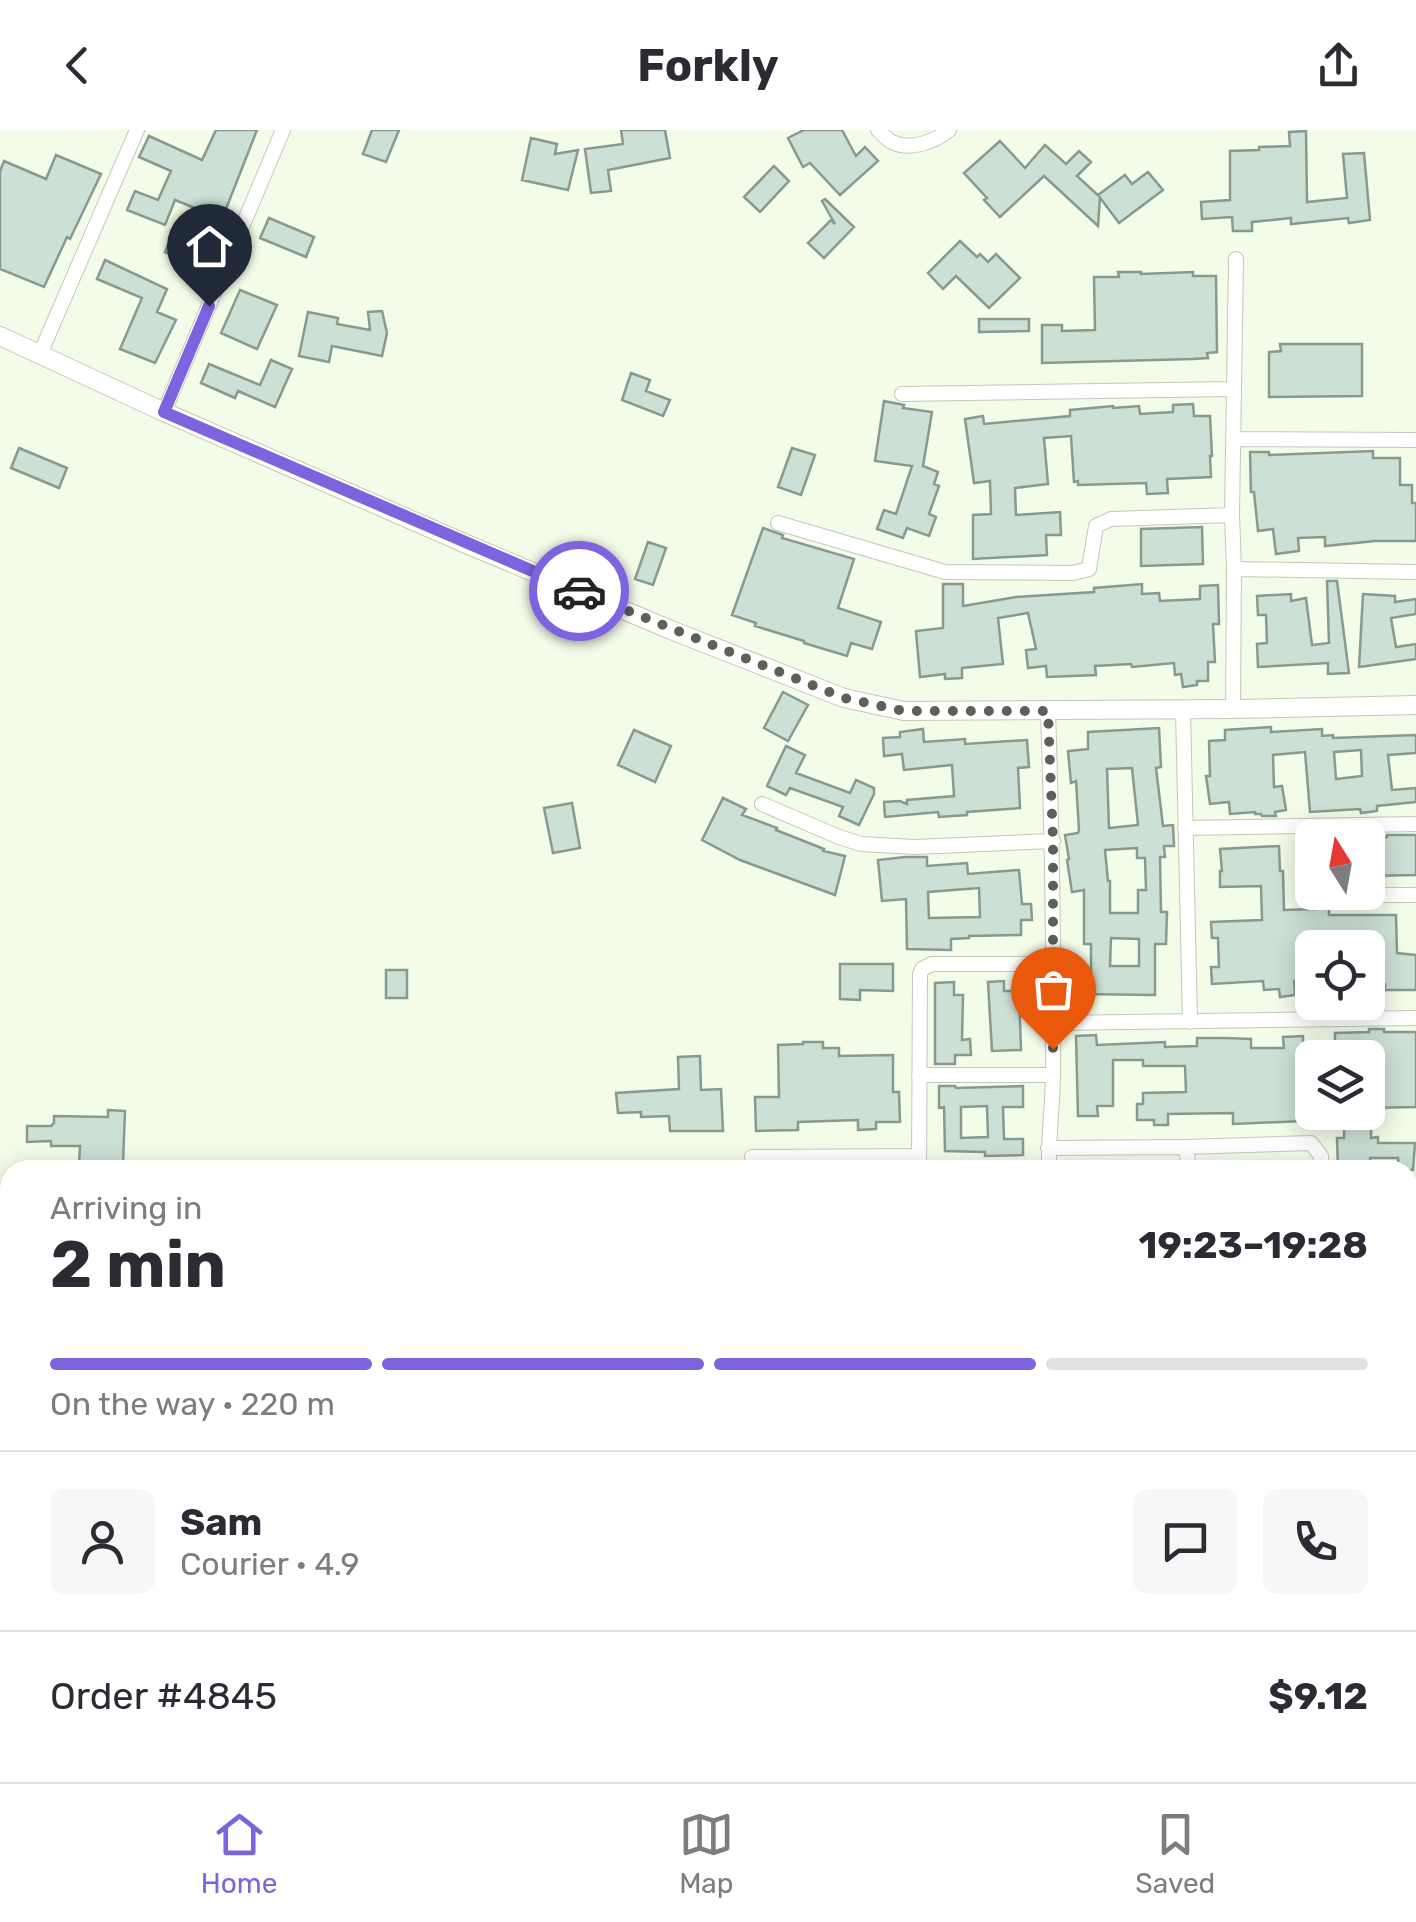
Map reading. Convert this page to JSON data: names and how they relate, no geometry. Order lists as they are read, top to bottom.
{
  "north": "top",
  "page": {
    "header": "Forkly",
    "heading": ["2 min", "Arriving in", "19:23–19:28"],
    "panel": [
      "Sam",
      "Courier · 4.9",
      "Order #4845",
      "$9.12"
    ],
    "bar": "On the way · 220 m",
    "tabs": ["Home", "Map", "Saved"]
  }
}
